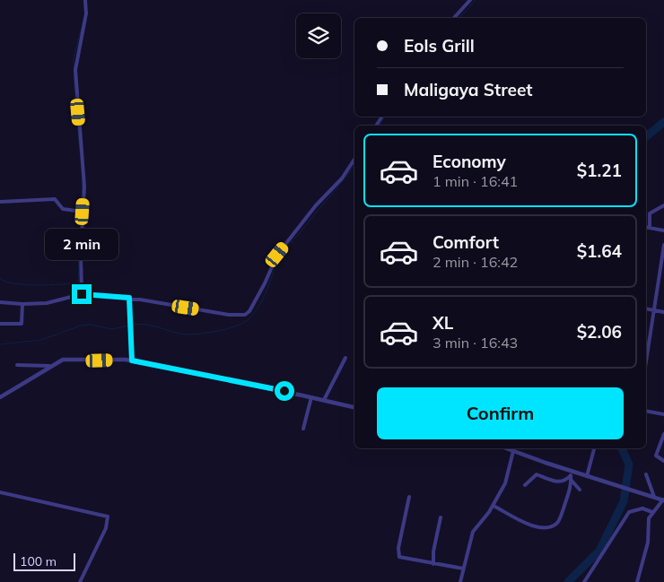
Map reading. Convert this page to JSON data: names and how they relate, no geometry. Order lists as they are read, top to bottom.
{
  "scale_bar": "100 m",
  "page": {
    "banner": ["Eols Grill", "Maligaya Street"],
    "list": [
      {
        "name": "Economy",
        "note": "1 min · 16:41",
        "value": "$1.21"
      },
      {
        "name": "Comfort",
        "note": "2 min · 16:42",
        "value": "$1.64"
      },
      {
        "name": "XL",
        "note": "3 min · 16:43",
        "value": "$2.06"
      }
    ],
    "bubble": "2 min",
    "buttons": "Confirm",
    "scale": "100 m"
  }
}
